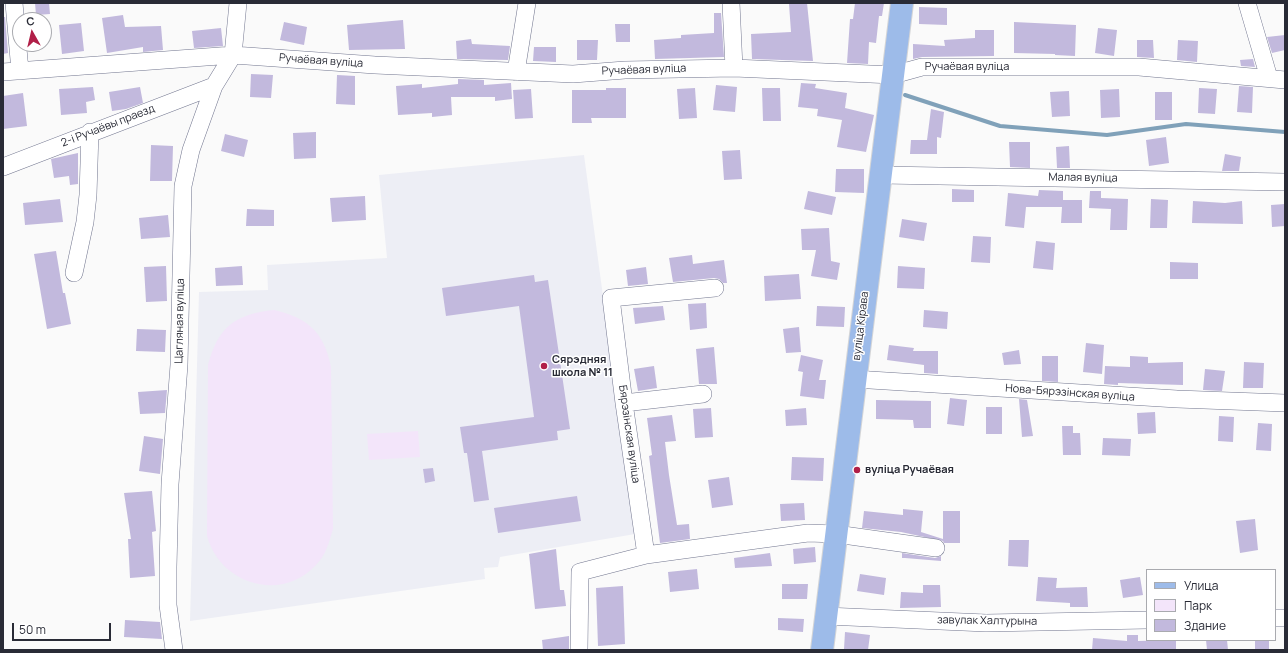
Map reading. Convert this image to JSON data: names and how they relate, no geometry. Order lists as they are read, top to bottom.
{
  "streets": {
    "main road": ["вуліца Кірава"],
    "street": [
      "Ручаёвая вуліца",
      "2-і Ручаёвы праезд",
      "Малая вуліца",
      "Цагляная вуліца",
      "Нова-Бярэзінская вуліца",
      "Бярэзінская вуліца",
      "завулак Халтурына"
    ]
  },
  "crossings": [
    ["Ручаёвая вуліца", "Цагляная вуліца"],
    ["Ручаёвая вуліца", "вуліца Кірава"],
    ["2-і Ручаёвы праезд", "Цагляная вуліца"],
    ["Малая вуліца", "вуліца Кірава"],
    ["вуліца Кірава", "Нова-Бярэзінская вуліца"],
    ["вуліца Кірава", "завулак Халтурына"]
  ],
  "places": ["Сярэдняя школа № 11", "вуліца Ручаёвая"],
  "legend": ["Улица", "Парк", "Здание"],
  "scale_bar": "50 m",
  "north": "top"
}
